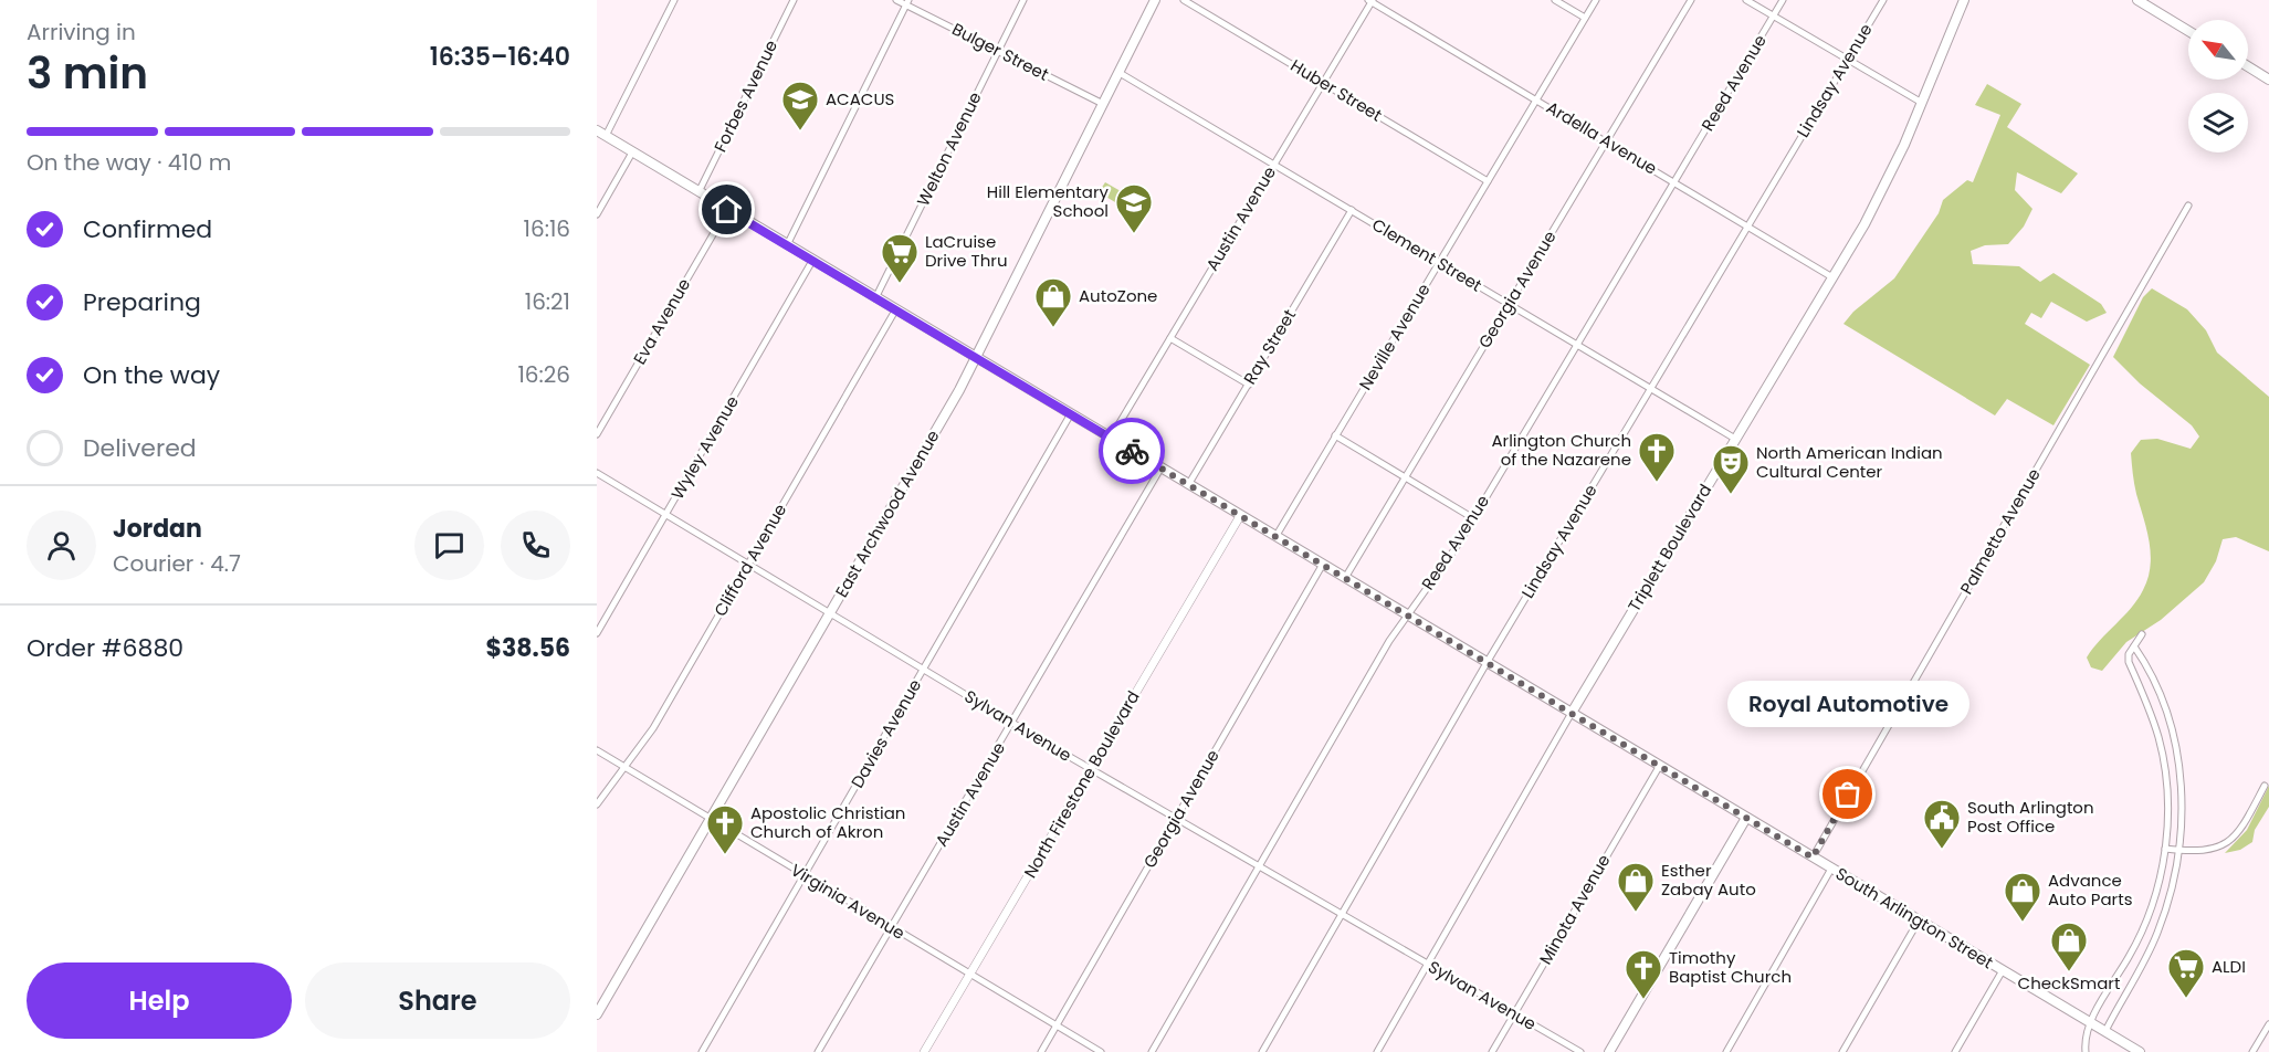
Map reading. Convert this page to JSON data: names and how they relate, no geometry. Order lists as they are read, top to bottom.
{
  "streets": {
    "main road": ["East Archwood Avenue", "Triplett Boulevard", "South Arlington Street"],
    "street": [
      "Bulger Street",
      "Lindsay Avenue",
      "Reed Avenue",
      "Huber Street",
      "Forbes Avenue",
      "Ardella Avenue",
      "Welton Avenue",
      "Austin Avenue",
      "Clement Street",
      "Georgia Avenue",
      "Eva Avenue",
      "Neville Avenue",
      "Ray Street",
      "Wyley Avenue",
      "Palmetto Avenue",
      "Clifford Avenue",
      "Sylvan Avenue",
      "Davies Avenue",
      "North Firestone Boulevard",
      "Virginia Avenue",
      "Minota Avenue"
    ]
  },
  "crossings": [
    ["Bulger Street", "Welton Avenue"],
    ["Bulger Street", "East Archwood Avenue"],
    ["Lindsay Avenue", "Ardella Avenue"],
    ["Lindsay Avenue", "Clement Street"],
    ["Lindsay Avenue", "Sylvan Avenue"],
    ["Lindsay Avenue", "South Arlington Street"],
    ["Reed Avenue", "Ardella Avenue"],
    ["Reed Avenue", "Clement Street"],
    ["Reed Avenue", "Sylvan Avenue"],
    ["Reed Avenue", "South Arlington Street"],
    ["Huber Street", "Austin Avenue"],
    ["Huber Street", "Neville Avenue"],
    ["Forbes Avenue", "South Arlington Street"],
    ["Ardella Avenue", "Austin Avenue"],
    ["Ardella Avenue", "Georgia Avenue"],
    ["Ardella Avenue", "Neville Avenue"],
    ["Ardella Avenue", "Triplett Boulevard"],
    ["Welton Avenue", "South Arlington Street"],
    ["Austin Avenue", "Clement Street"],
    ["Austin Avenue", "Sylvan Avenue"],
    ["Austin Avenue", "Virginia Avenue"],
    ["Austin Avenue", "South Arlington Street"],
    ["Clement Street", "Georgia Avenue"],
    ["Clement Street", "Neville Avenue"],
    ["Clement Street", "Ray Street"],
    ["Clement Street", "East Archwood Avenue"],
    ["Clement Street", "Triplett Boulevard"],
    ["Georgia Avenue", "Sylvan Avenue"],
    ["Georgia Avenue", "Virginia Avenue"],
    ["Georgia Avenue", "South Arlington Street"],
    ["Eva Avenue", "South Arlington Street"],
    ["Neville Avenue", "South Arlington Street"],
    ["Ray Street", "South Arlington Street"],
    ["Wyley Avenue", "Sylvan Avenue"],
    ["Wyley Avenue", "South Arlington Street"],
    ["East Archwood Avenue", "Sylvan Avenue"],
    ["East Archwood Avenue", "Virginia Avenue"],
    ["East Archwood Avenue", "South Arlington Street"],
    ["Palmetto Avenue", "South Arlington Street"],
    ["Triplett Boulevard", "Sylvan Avenue"],
    ["Triplett Boulevard", "South Arlington Street"],
    ["Clifford Avenue", "Sylvan Avenue"],
    ["Clifford Avenue", "Virginia Avenue"],
    ["Clifford Avenue", "South Arlington Street"],
    ["Sylvan Avenue", "Davies Avenue"],
    ["Sylvan Avenue", "North Firestone Boulevard"],
    ["Sylvan Avenue", "Minota Avenue"],
    ["Davies Avenue", "Virginia Avenue"],
    ["Davies Avenue", "South Arlington Street"],
    ["North Firestone Boulevard", "Virginia Avenue"],
    ["North Firestone Boulevard", "South Arlington Street"],
    ["Minota Avenue", "South Arlington Street"]
  ],
  "places": {
    "school or university": ["ACACUS", "Hill Elementary School"],
    "supermarket": ["LaCruise Drive Thru", "ALDI"],
    "shop": [
      "AutoZone",
      "Esther Zabay Auto",
      "Advance Auto Parts",
      "CheckSmart"
    ],
    "church": ["Arlington Church of the Nazarene", "Apostolic Christian Church of Akron", "Timothy Baptist Church"],
    "theatre": ["North American Indian Cultural Center"],
    "other": ["Royal Automotive"],
    "public building": ["South Arlington Post Office"]
  },
  "north": "top left",
  "page": {
    "heading": ["3 min", "Arriving in", "16:35–16:40"],
    "panel": [
      "Jordan",
      "Courier · 4.7",
      "Order #6880",
      "$38.56"
    ],
    "bar": "On the way · 410 m",
    "list": [
      ["Confirmed", "16:16"],
      ["Preparing", "16:21"],
      ["On the way", "16:26"],
      "Delivered"
    ],
    "bubble": "Royal Automotive",
    "buttons": ["Help", "Share"]
  }
}
